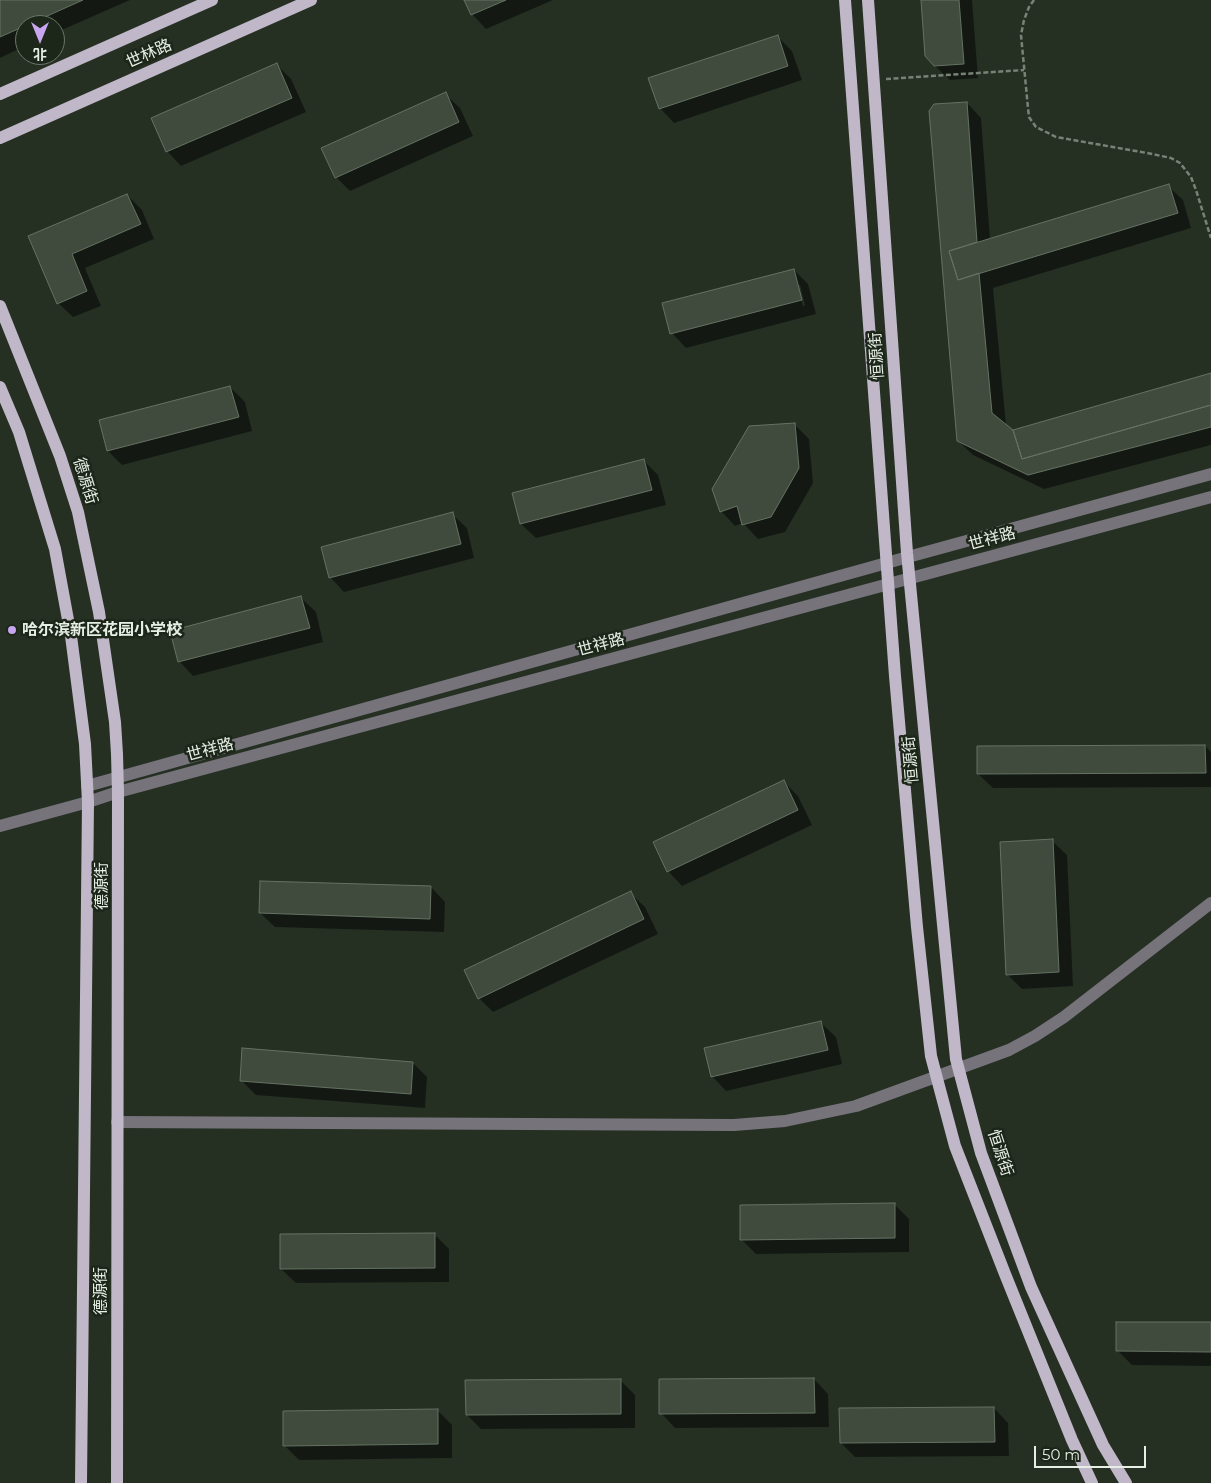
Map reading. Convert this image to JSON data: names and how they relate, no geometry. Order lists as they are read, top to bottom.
{
  "streets": {
    "main road": ["世林路", "恒源街", "德源街"],
    "street": ["世祥路"]
  },
  "crossings": [
    ["恒源街", "世祥路"],
    ["德源街", "世祥路"]
  ],
  "places": ["哈尔滨新区花园小学校"],
  "scale_bar": "50 m",
  "north": "bottom"
}
